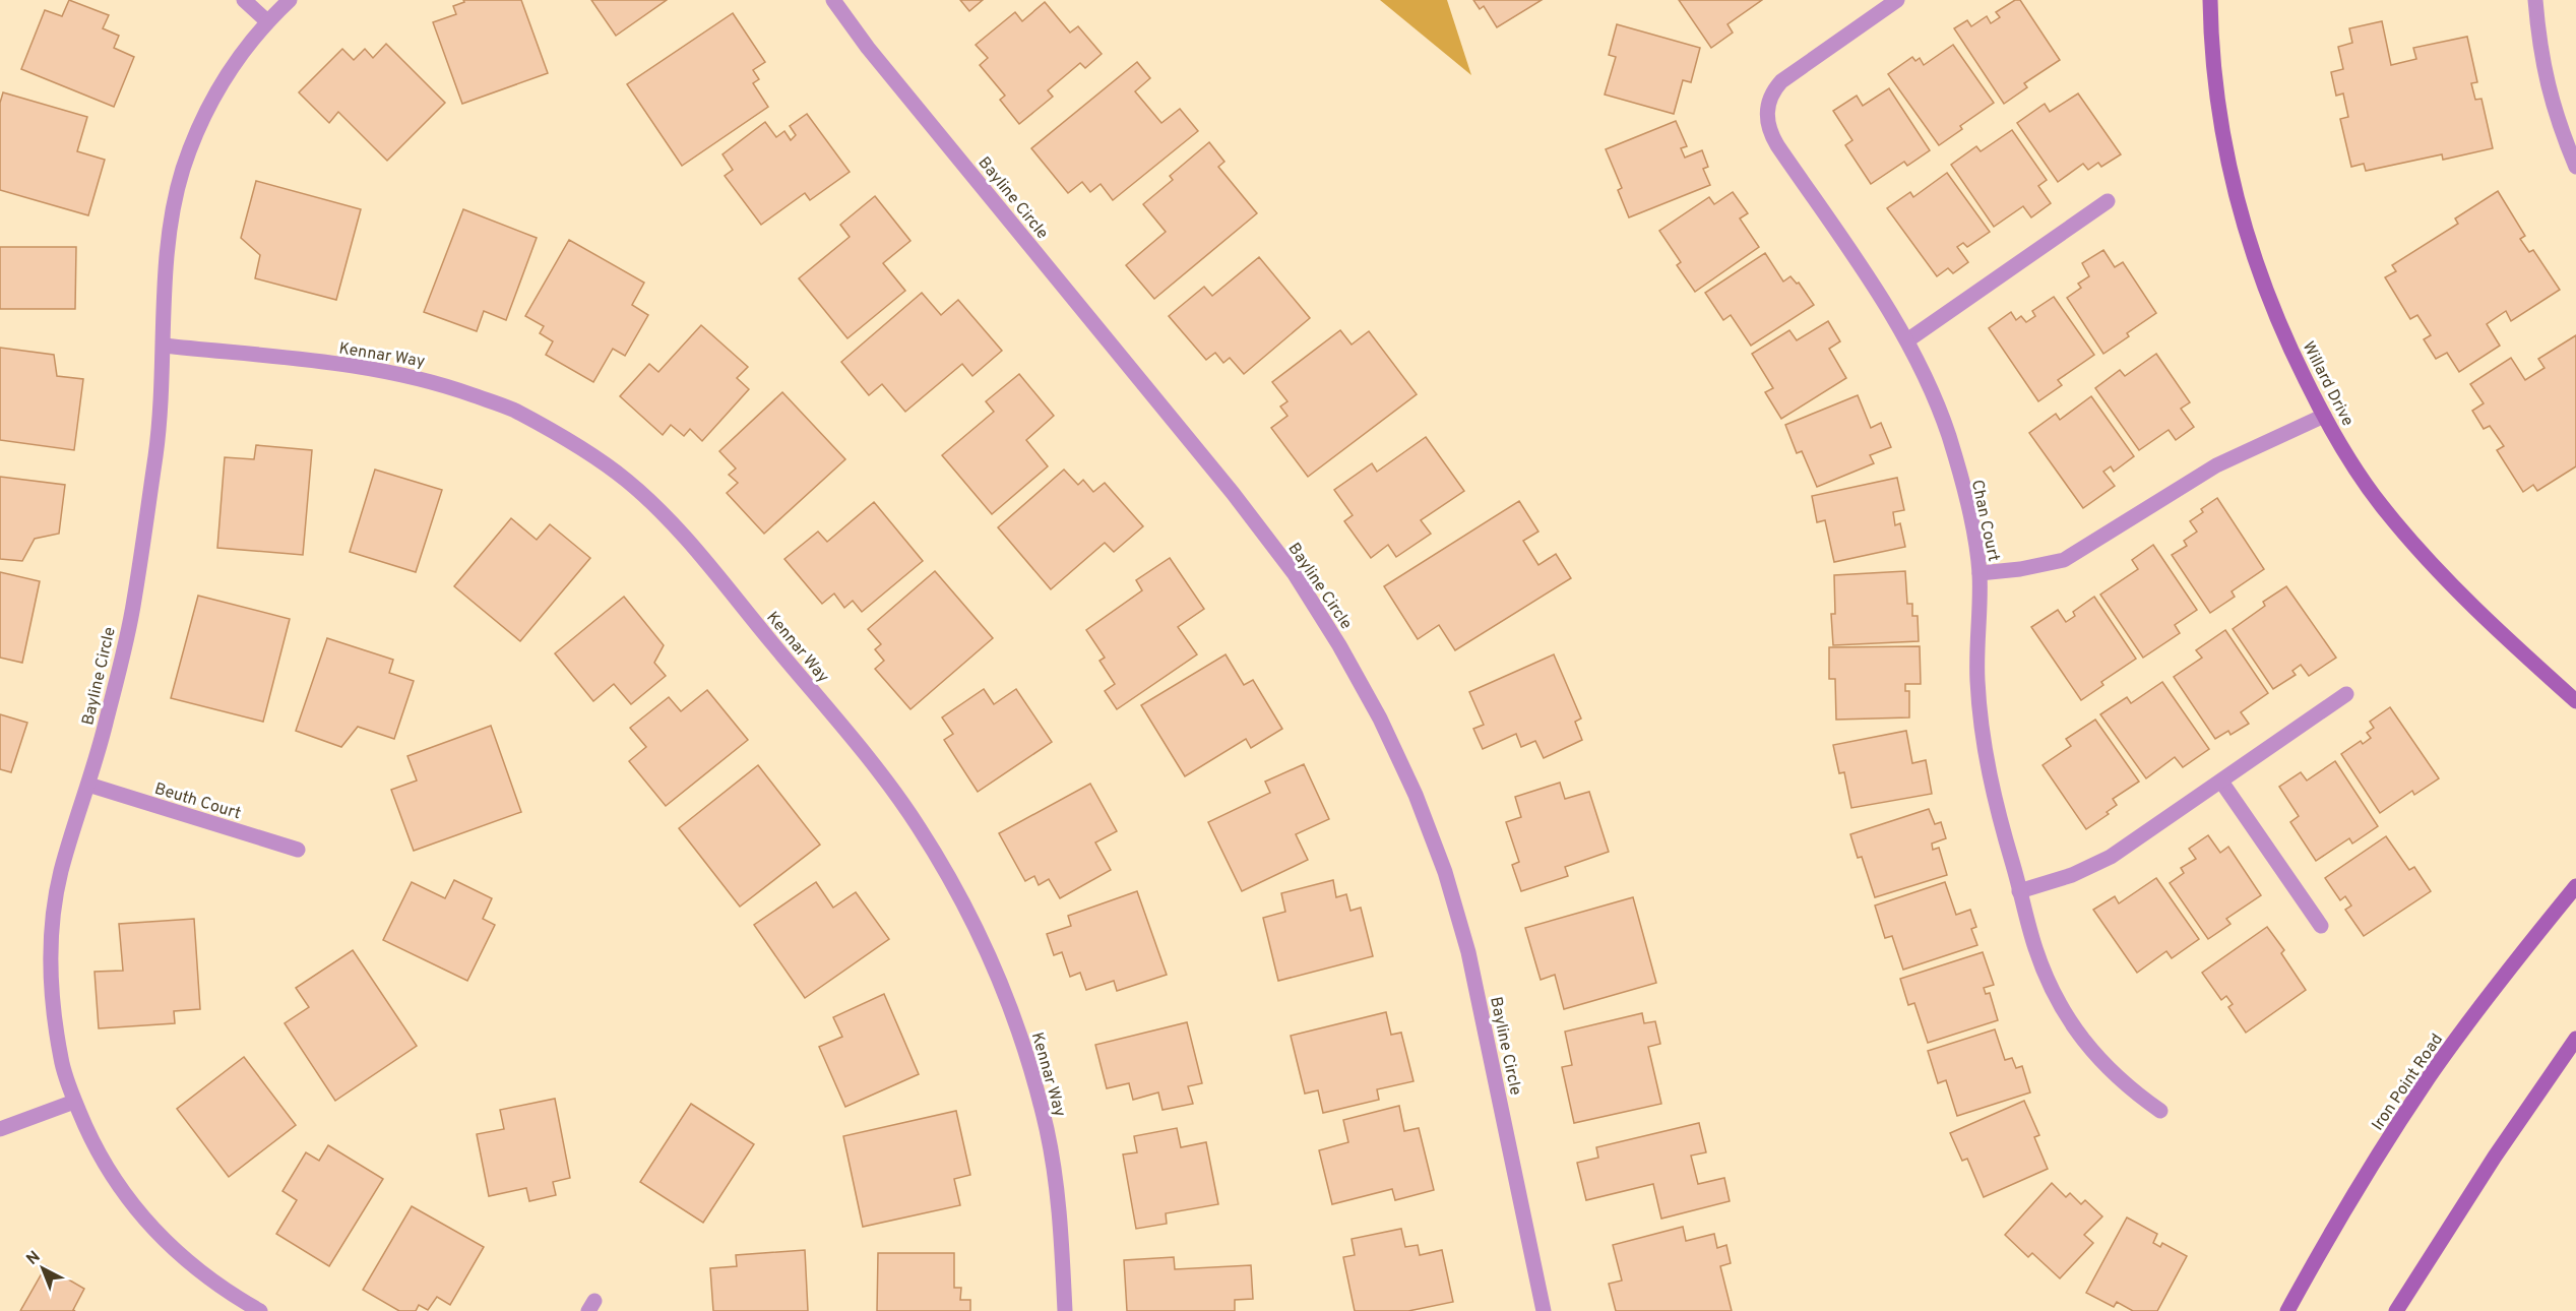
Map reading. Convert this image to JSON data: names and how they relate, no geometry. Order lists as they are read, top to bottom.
{
  "streets": {
    "main road": ["Willard Drive", "Iron Point Road"],
    "street": [
      "Bayline Circle",
      "Kennar Way",
      "Chan Court",
      "Beuth Court"
    ]
  },
  "crossings": [
    ["Bayline Circle", "Kennar Way"],
    ["Bayline Circle", "Beuth Court"]
  ],
  "north": "top left"
}
